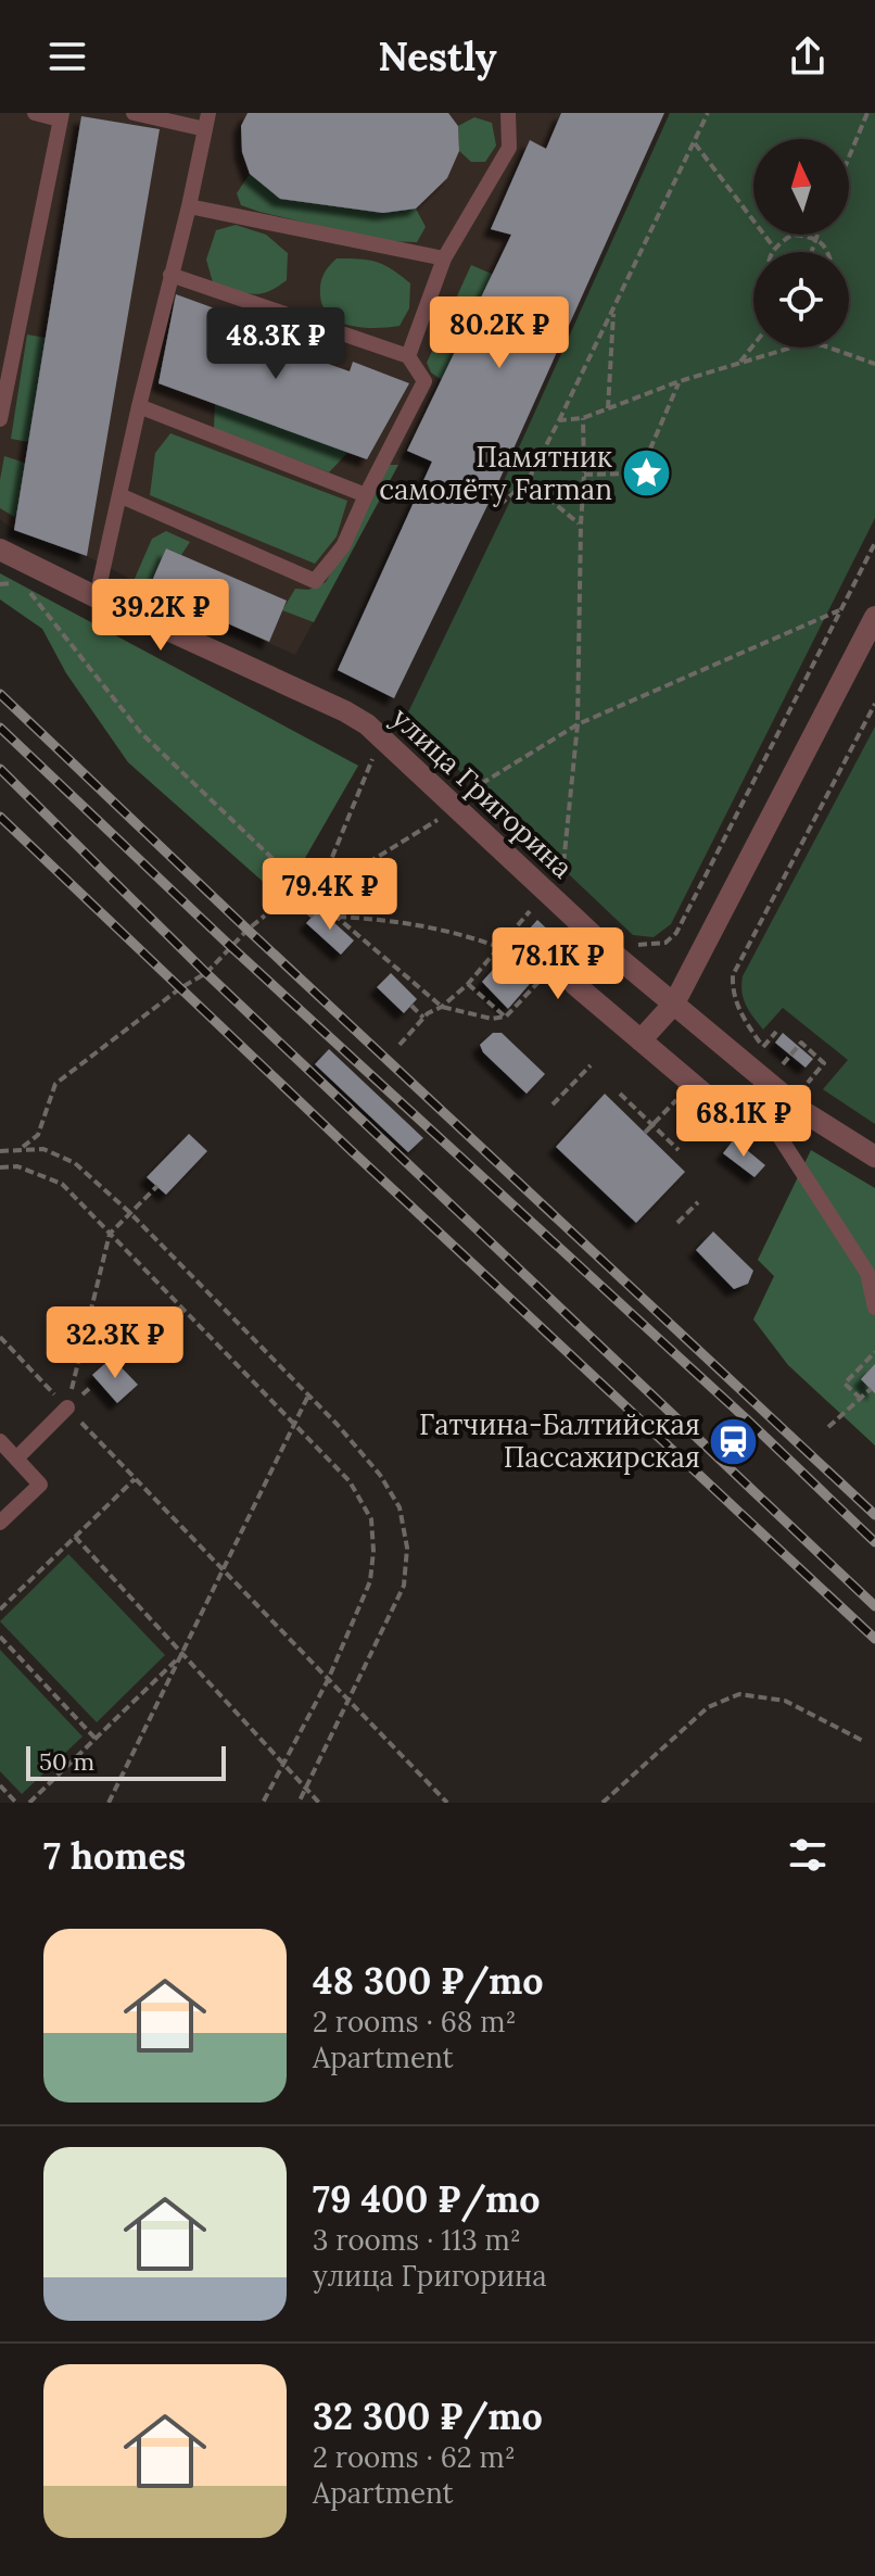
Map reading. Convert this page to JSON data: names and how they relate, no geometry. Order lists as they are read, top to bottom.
{
  "streets": {
    "street": ["улица Григорина"]
  },
  "places": {
    "place": ["Памятник самолёту Farman"],
    "station": ["Гатчина-Балтийская Пассажирская"]
  },
  "scale_bar": "50 m",
  "north": "top",
  "page": {
    "header": "Nestly",
    "price": [
      "80.2K ₽",
      "48.3K ₽",
      "39.2K ₽",
      "79.4K ₽",
      "78.1K ₽",
      "68.1K ₽",
      "32.3K ₽"
    ],
    "scale": "50 m",
    "heading": "7 homes",
    "list": [
      {
        "name": "48 300 ₽/mo",
        "note": "2 rooms · 68 m² · Apartment"
      },
      {
        "name": "79 400 ₽/mo",
        "note": "3 rooms · 113 m² · улица Григорина"
      },
      {
        "name": "32 300 ₽/mo",
        "note": "2 rooms · 62 m² · Apartment"
      }
    ]
  }
}
